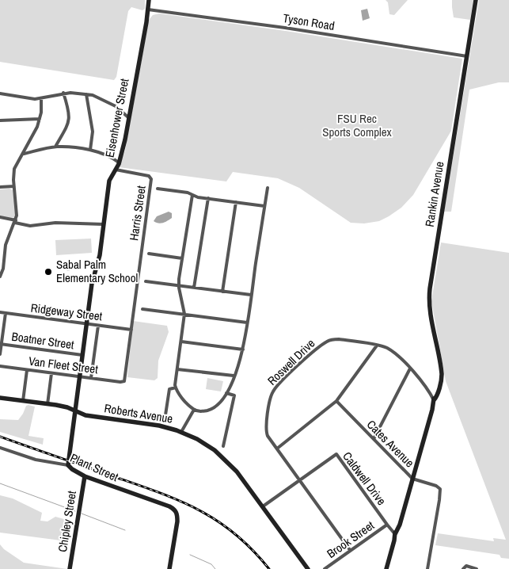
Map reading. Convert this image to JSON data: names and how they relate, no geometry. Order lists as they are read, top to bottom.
{
  "streets": {
    "street": [
      "Tyson Road",
      "Eisenhower Street",
      "Rankin Avenue",
      "Harris Street",
      "Ridgeway Street",
      "Boatner Street",
      "Roswell Drive",
      "Van Fleet Street",
      "Roberts Avenue",
      "Cates Avenue",
      "Plant Street",
      "Caldwell Drive",
      "Chipley Street",
      "Brook Street"
    ]
  },
  "crossings": [
    ["Tyson Road", "Eisenhower Street"],
    ["Tyson Road", "Rankin Avenue"],
    ["Eisenhower Street", "Harris Street"],
    ["Eisenhower Street", "Ridgeway Street"],
    ["Eisenhower Street", "Boatner Street"],
    ["Eisenhower Street", "Van Fleet Street"],
    ["Eisenhower Street", "Roberts Avenue"],
    ["Eisenhower Street", "Plant Street"],
    ["Rankin Avenue", "Roswell Drive"],
    ["Rankin Avenue", "Cates Avenue"],
    ["Rankin Avenue", "Caldwell Drive"],
    ["Harris Street", "Ridgeway Street"],
    ["Harris Street", "Van Fleet Street"],
    ["Roswell Drive", "Caldwell Drive"],
    ["Roswell Drive", "Brook Street"],
    ["Roberts Avenue", "Caldwell Drive"],
    ["Plant Street", "Chipley Street"],
    ["Caldwell Drive", "Brook Street"]
  ],
  "parks": ["FSU Rec Sports Complex"],
  "places": ["Sabal Palm Elementary School"]
}
